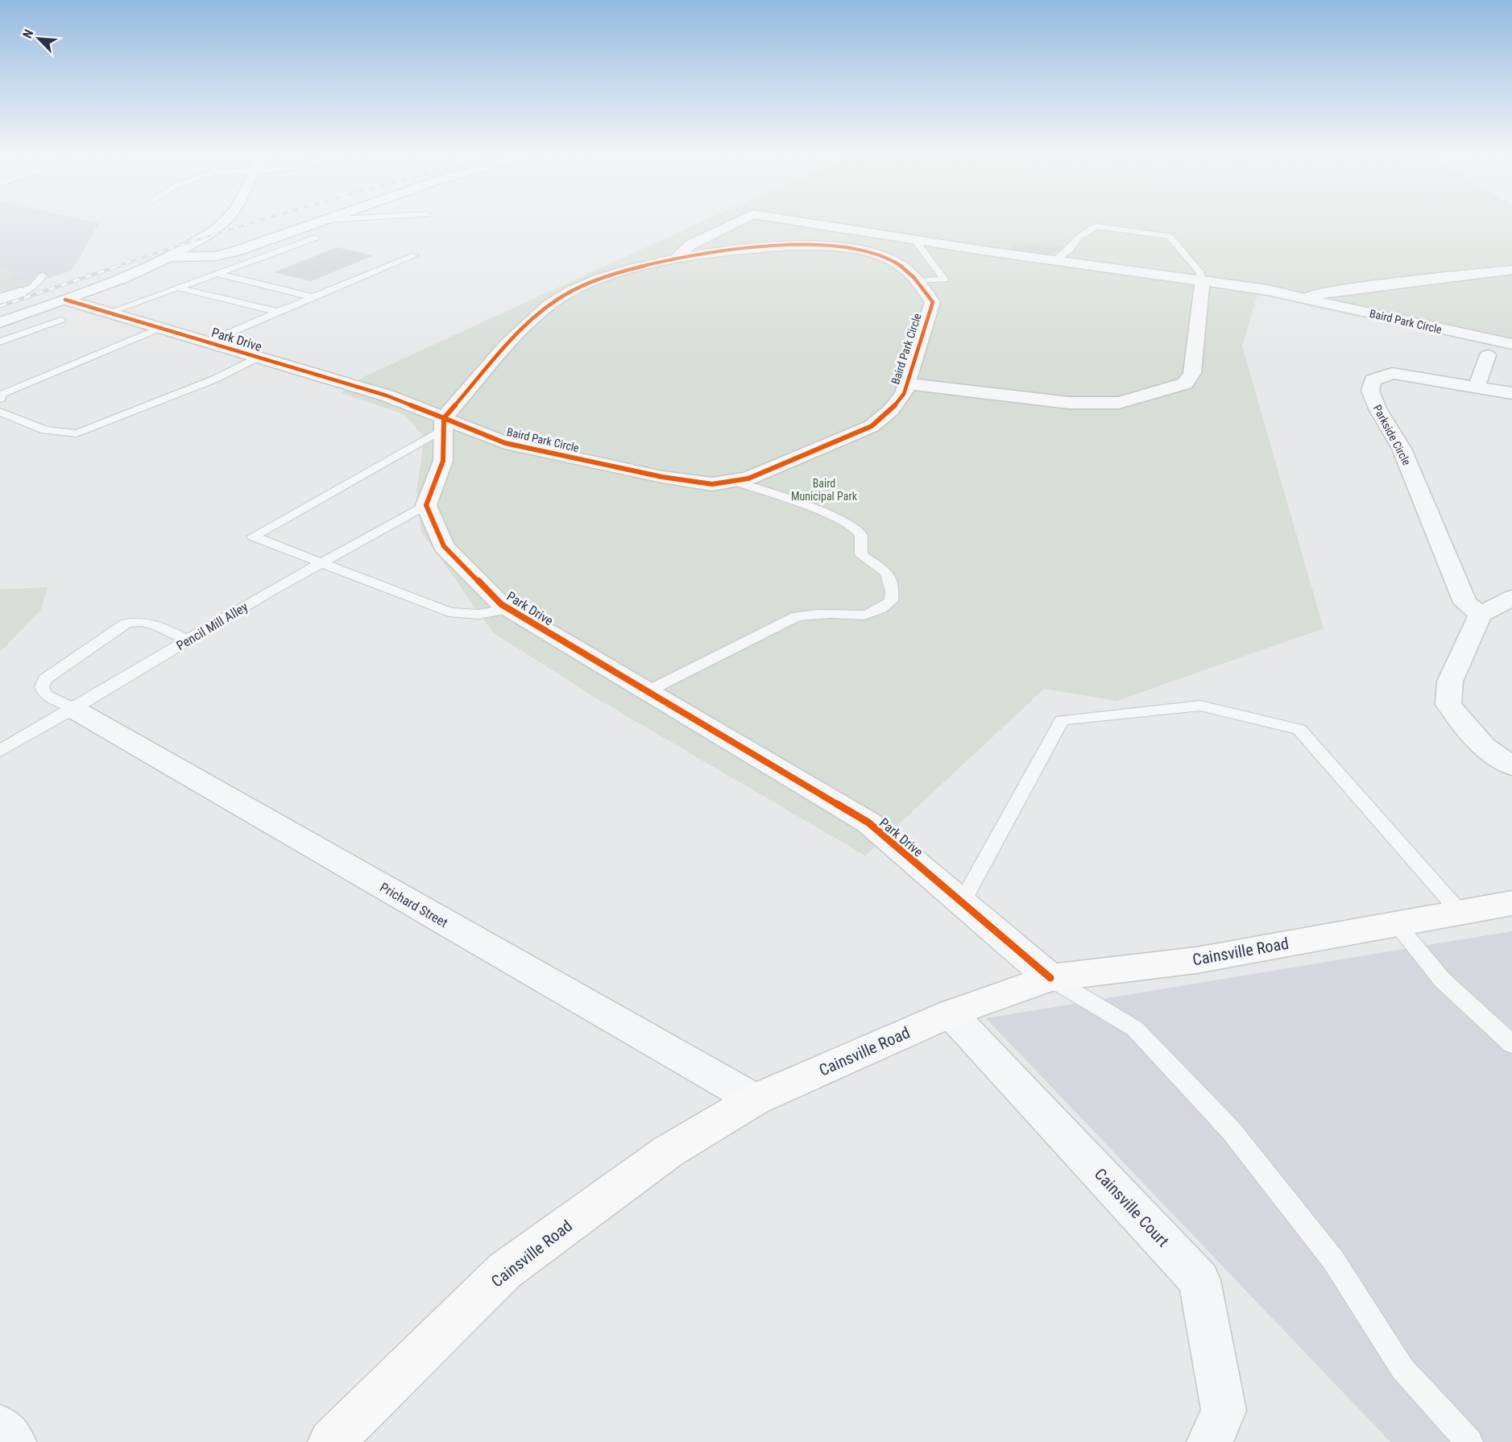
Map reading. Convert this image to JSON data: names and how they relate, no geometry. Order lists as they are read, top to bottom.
{
  "streets": {
    "main road": ["Cainsville Road"],
    "street": [
      "Baird Park Circle",
      "Park Drive",
      "Parkside Circle",
      "Prichard Street",
      "Cainsville Court"
    ],
    "lane": ["Pencil Mill Alley"]
  },
  "crossings": [
    ["Baird Park Circle", "Park Drive"],
    ["Park Drive", "Pencil Mill Alley"],
    ["Park Drive", "Cainsville Road"],
    ["Pencil Mill Alley", "Prichard Street"],
    ["Prichard Street", "Cainsville Road"],
    ["Cainsville Road", "Cainsville Court"]
  ],
  "parks": ["Baird Municipal Park"],
  "north": "top left"
}
